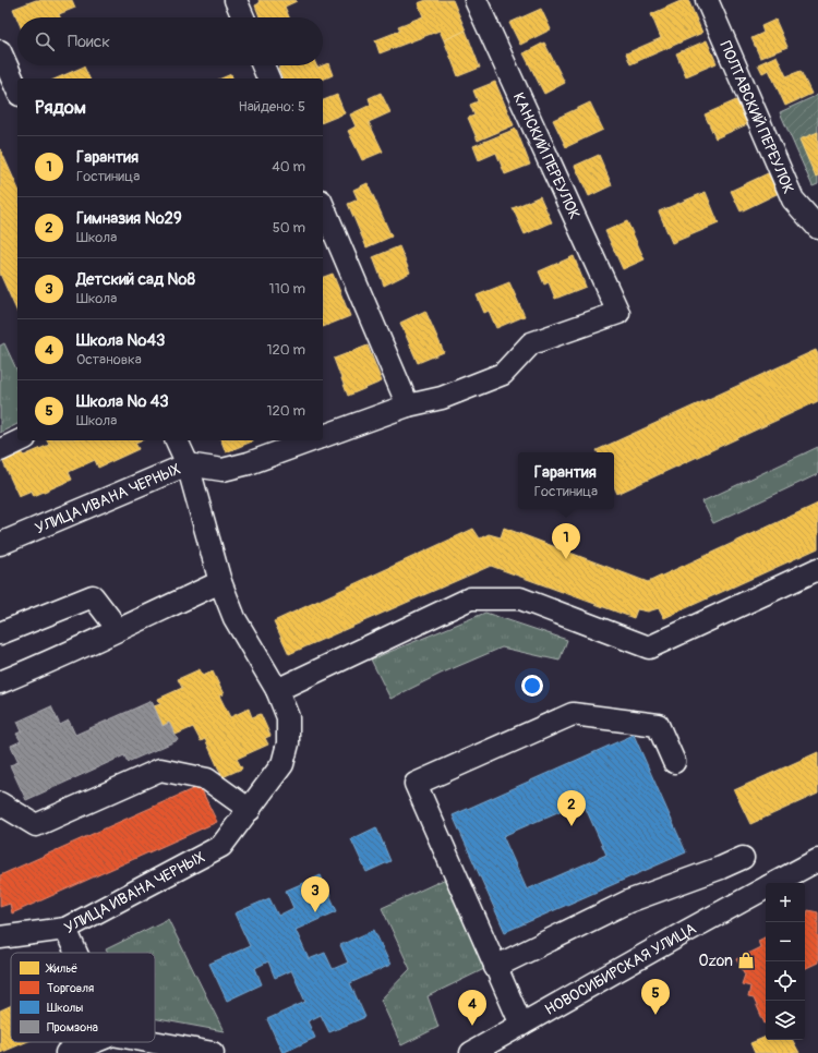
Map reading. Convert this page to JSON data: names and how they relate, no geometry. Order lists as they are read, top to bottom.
{
  "streets": {
    "street": [
      "ПОЛТАВСКИЙ ПЕРЕУЛОК",
      "КАНСКИЙ ПЕРЕУЛОК",
      "УЛИЦА ИВАНА ЧЕРНЫХ",
      "НОВОСИБИРСКАЯ УЛИЦА"
    ]
  },
  "places": {
    "shop": ["Ozon"]
  },
  "legend": [
    "Жильё",
    "Торговля",
    "Школы",
    "Промзона"
  ],
  "page": {
    "search": "Поиск",
    "heading": ["Рядом", "Найдено: 5"],
    "list": [
      {
        "mark": "1",
        "name": "Гарантия",
        "note": "Гостиница",
        "value": "40 m"
      },
      {
        "mark": "2",
        "name": "Гимназия №29",
        "note": "Школа",
        "value": "50 m"
      },
      {
        "mark": "3",
        "name": "Детский сад №8",
        "note": "Школа",
        "value": "110 m"
      },
      {
        "mark": "4",
        "name": "Школа №43",
        "note": "Остановка",
        "value": "120 m"
      },
      {
        "mark": "5",
        "name": "Школа № 43",
        "note": "Школа",
        "value": "120 m"
      }
    ],
    "popup": ["Гарантия", "Гостиница"],
    "pins": [
      "1",
      "2",
      "3",
      "5",
      "4"
    ],
    "map_buttons": ["+", "−"]
  }
}
